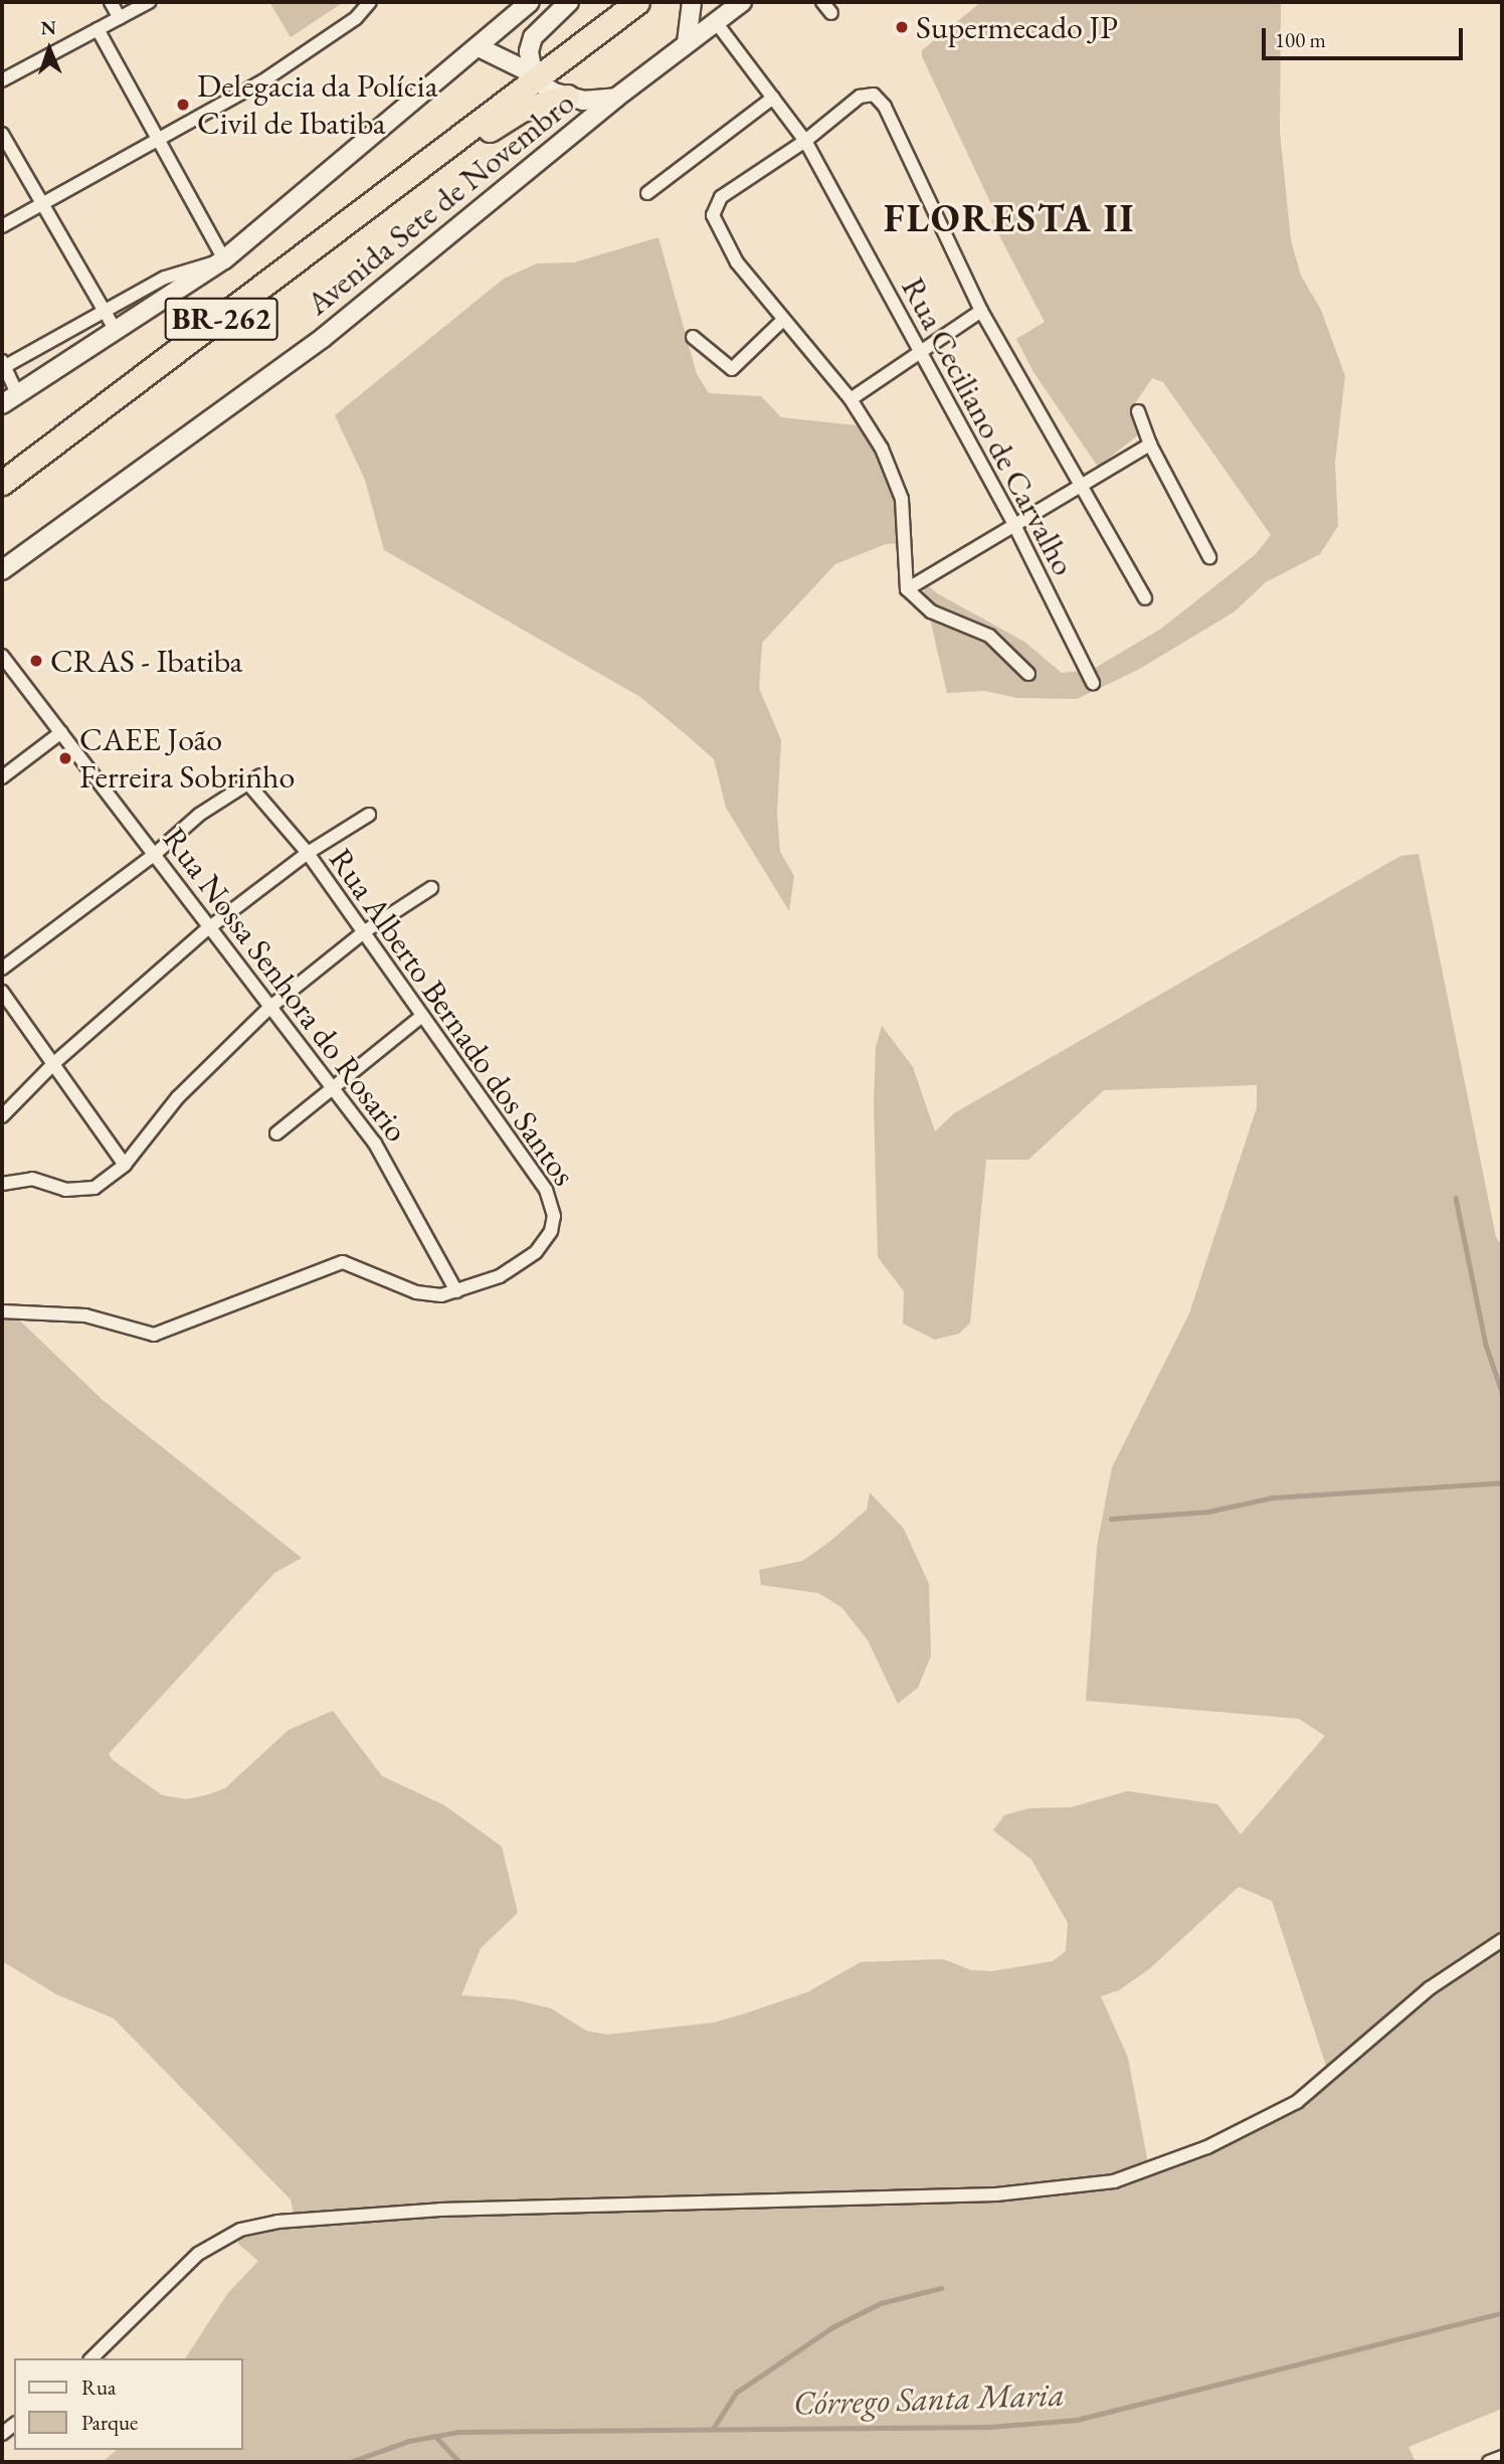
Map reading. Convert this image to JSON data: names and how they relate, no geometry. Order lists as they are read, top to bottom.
{
  "streets": {
    "highway": ["BR-262"],
    "street": [
      "Avenida Sete de Novembro",
      "Rua Ceciliano de Carvalho",
      "Rua Nossa Senhora do Rosario",
      "Rua Alberto Bernado dos Santos"
    ]
  },
  "crossings": [
    ["Avenida Sete de Novembro", "Rua Ceciliano de Carvalho"],
    ["Rua Nossa Senhora do Rosario", "Rua Alberto Bernado dos Santos"]
  ],
  "districts": ["FLORESTA II"],
  "water": ["Córrego Santa Maria"],
  "places": [
    "Supermecado JP",
    "Delegacia da Polícia Civil de Ibatiba",
    "CRAS - Ibatiba",
    "CAEE João Ferreira Sobrinho"
  ],
  "legend": ["Rua", "Parque"],
  "scale_bar": "100 m",
  "north": "top"
}
